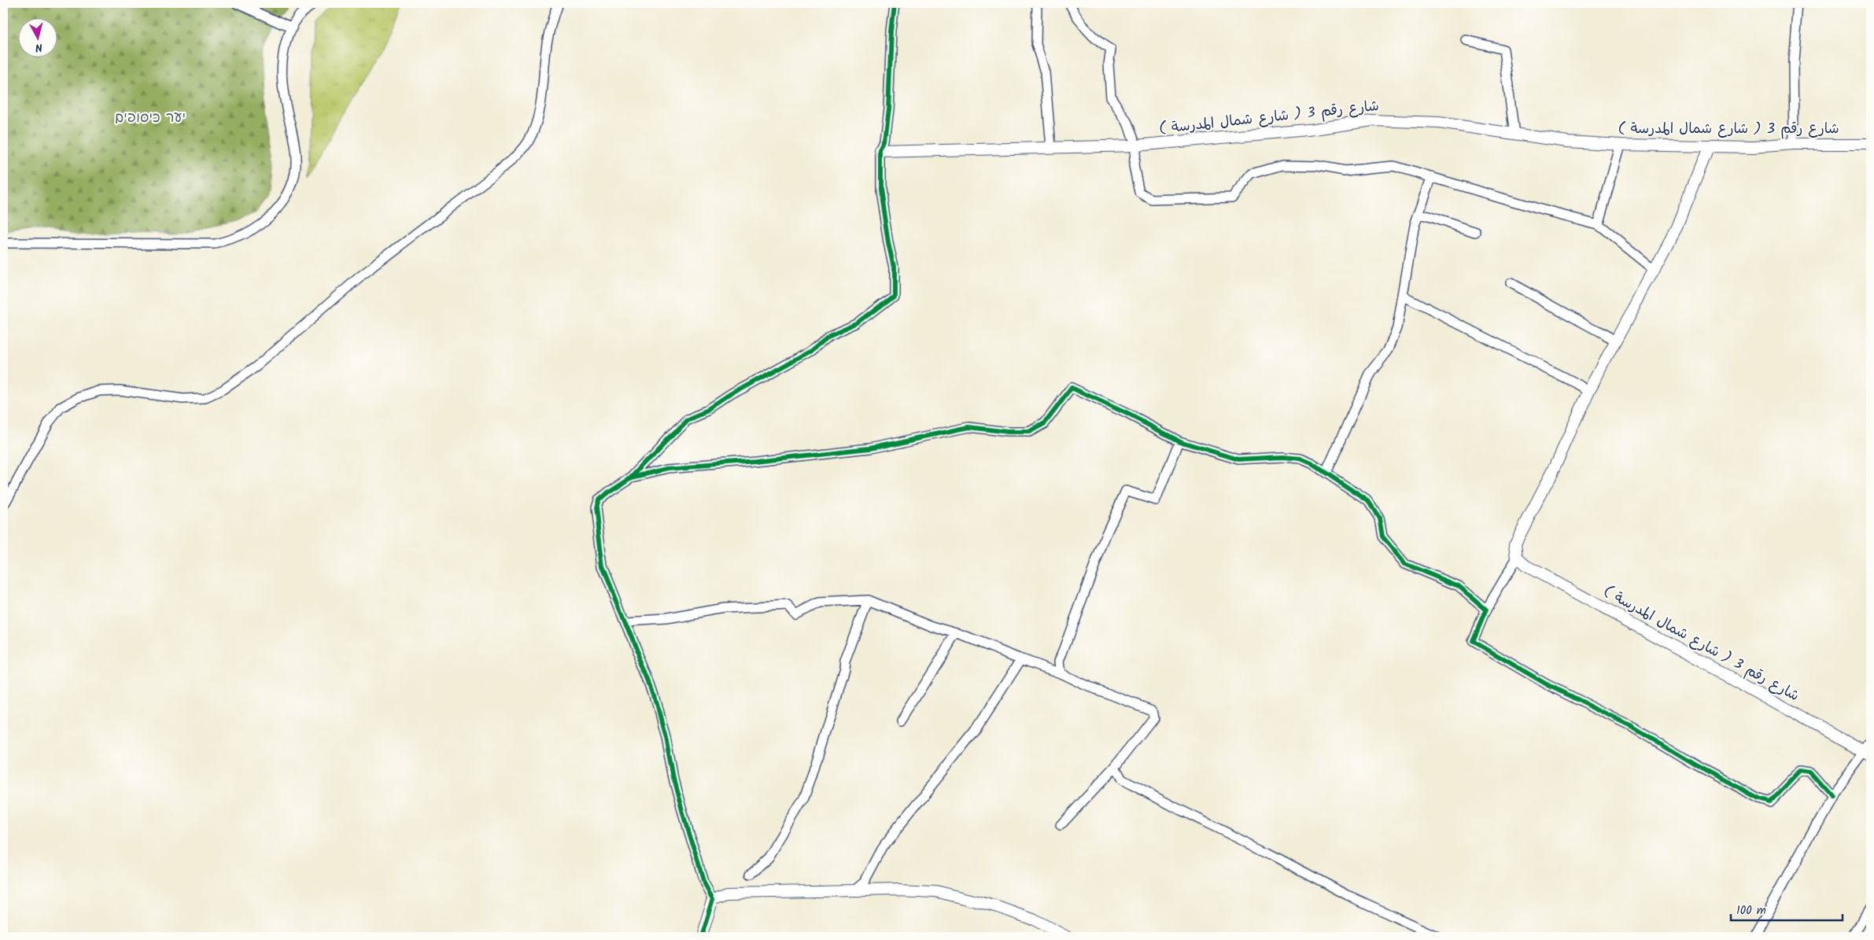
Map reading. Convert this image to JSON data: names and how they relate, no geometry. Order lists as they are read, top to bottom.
{
  "streets": {
    "street": ["شارع رقم 3 ( شارع شمال المدرسة )"]
  },
  "parks": ["יער כיסופים"],
  "scale_bar": "100 m",
  "north": "bottom"
}
